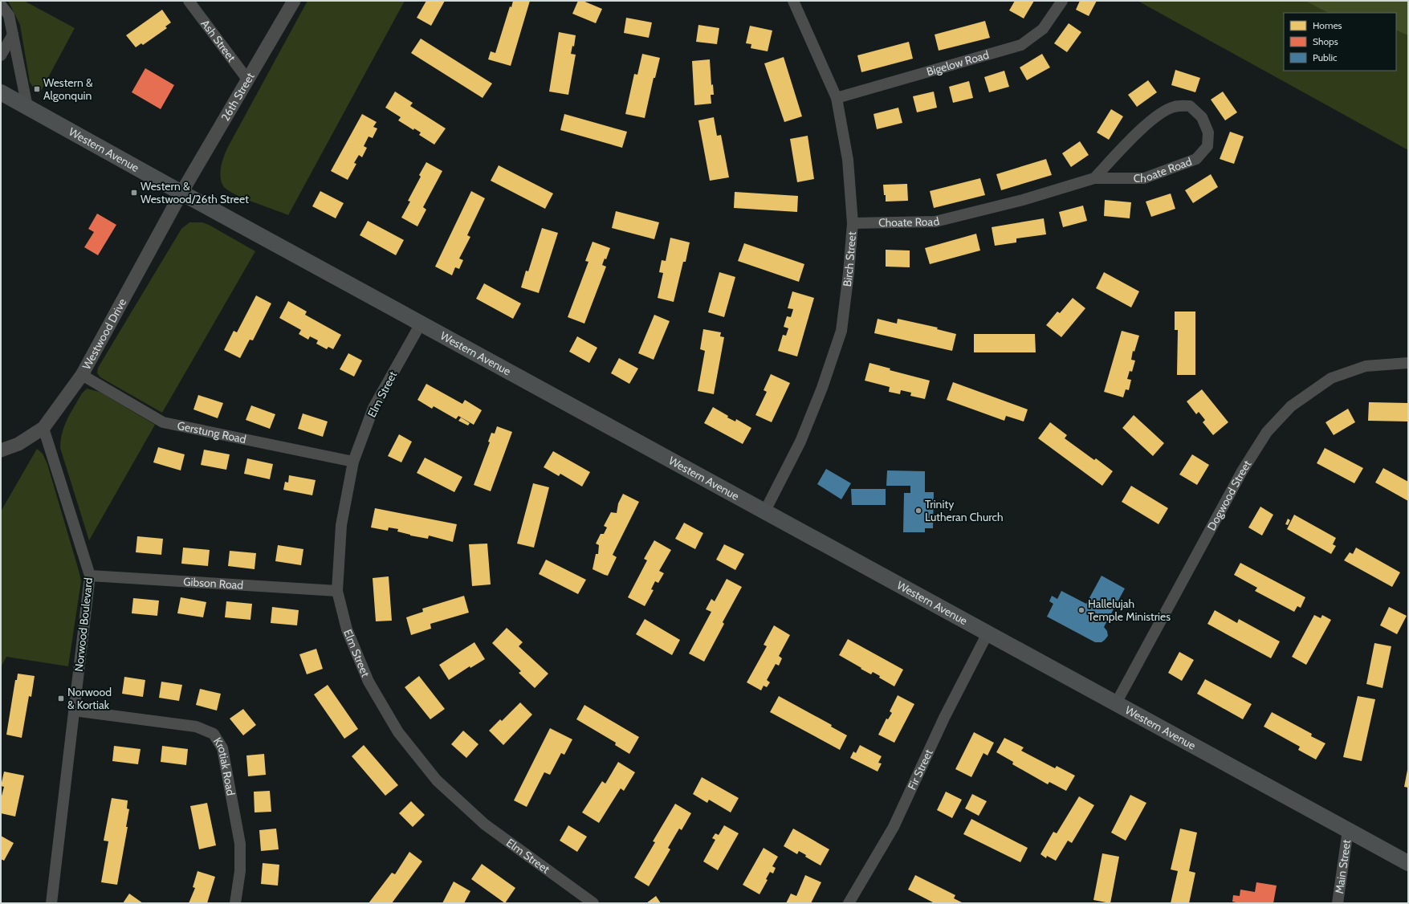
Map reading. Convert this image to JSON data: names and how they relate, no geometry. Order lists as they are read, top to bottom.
{
  "streets": {
    "main road": ["Western Avenue"],
    "street": [
      "Ash Street",
      "Bigelow Road",
      "26th Street",
      "Choate Road",
      "Birch Street",
      "Westwood Drive",
      "Elm Street",
      "Gerstung Road",
      "Dogwood Street",
      "Gibson Road",
      "Norwood Boulevard",
      "Krotiak Road",
      "Fir Street",
      "Main Street"
    ]
  },
  "crossings": [
    ["Ash Street", "26th Street"],
    ["Bigelow Road", "Birch Street"],
    ["26th Street", "Western Avenue"],
    ["26th Street", "Westwood Drive"],
    ["Western Avenue", "Birch Street"],
    ["Western Avenue", "Westwood Drive"],
    ["Western Avenue", "Elm Street"],
    ["Western Avenue", "Dogwood Street"],
    ["Western Avenue", "Fir Street"],
    ["Western Avenue", "Main Street"],
    ["Choate Road", "Birch Street"],
    ["Westwood Drive", "Gerstung Road"],
    ["Westwood Drive", "Norwood Boulevard"],
    ["Elm Street", "Gerstung Road"],
    ["Elm Street", "Gibson Road"],
    ["Gibson Road", "Norwood Boulevard"],
    ["Norwood Boulevard", "Krotiak Road"]
  ],
  "places": {
    "transit": ["Western & Algonquin", "Western & Westwood/26th Street", "Norwood & Kortiak"],
    "other": ["Trinity Lutheran Church", "Hallelujah Temple Ministries"]
  },
  "legend": ["Homes", "Shops", "Public"]
}
